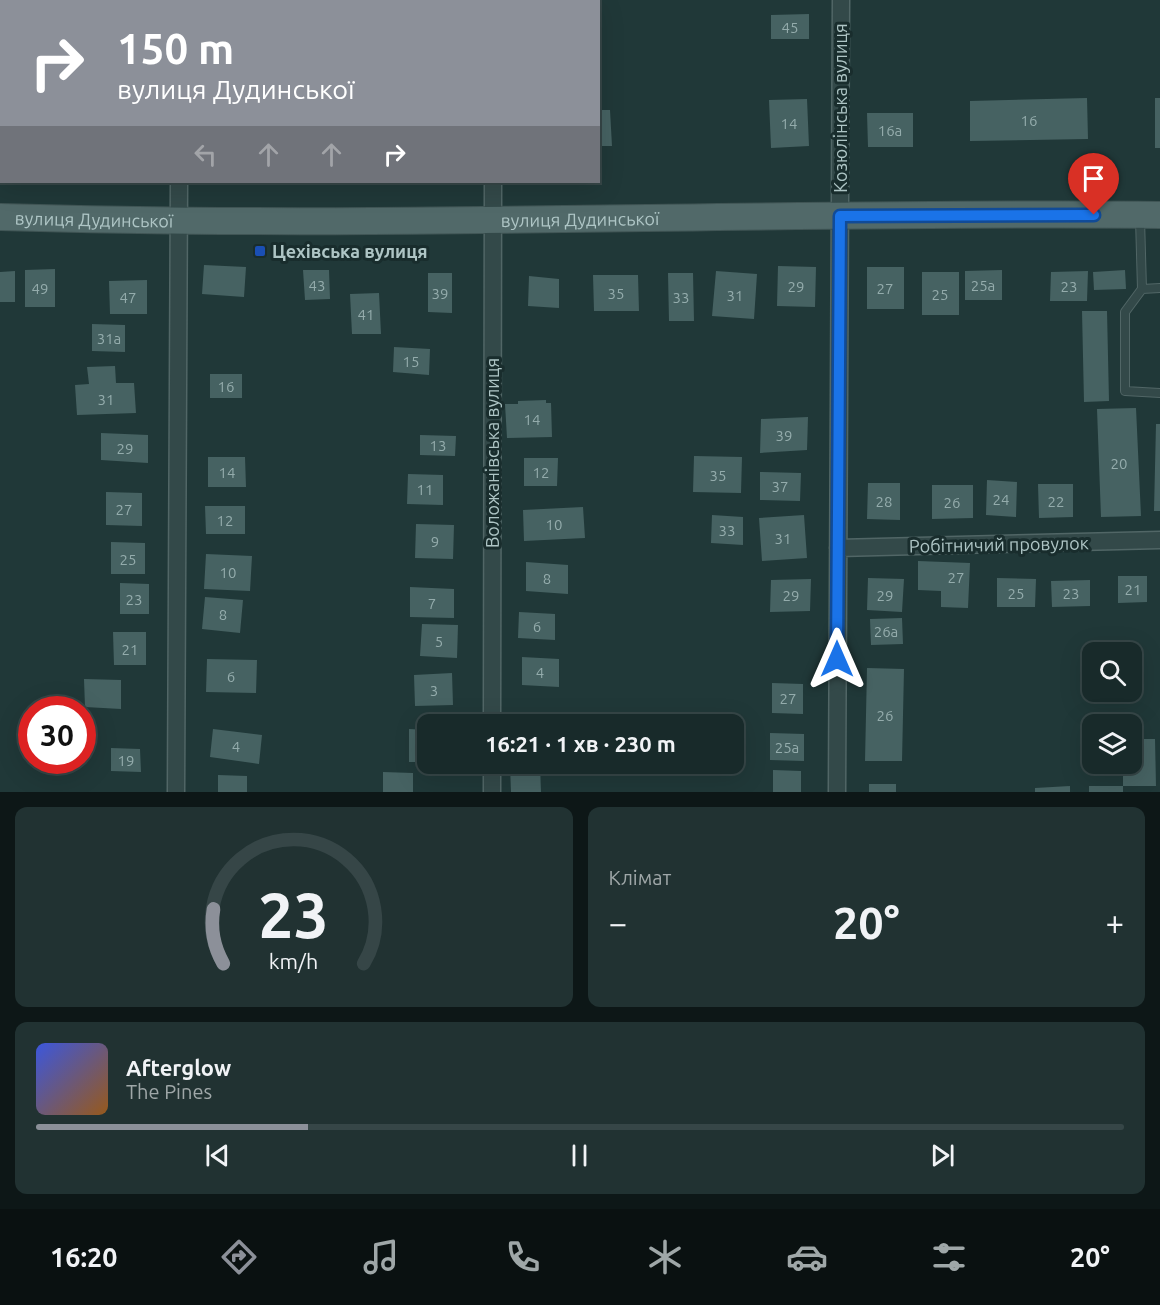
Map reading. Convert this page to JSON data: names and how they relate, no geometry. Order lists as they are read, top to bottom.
{
  "streets": {
    "main road": ["вулиця Дудинської"],
    "street": ["Козюлінська вулиця", "Воложанівська вулиця", "Робітничий провулок"]
  },
  "crossings": [
    ["Козюлінська вулиця", "вулиця Дудинської"],
    ["Козюлінська вулиця", "Робітничий провулок"],
    ["вулиця Дудинської", "Воложанівська вулиця"]
  ],
  "places": {
    "transit": ["Цехівська вулиця"]
  },
  "house_numbers": [
    "45",
    "16",
    "14",
    "16а",
    "43",
    "25а",
    "29",
    "23",
    "49",
    "27",
    "39",
    "35",
    "25",
    "31",
    "47",
    "33",
    "41",
    "31а",
    "15",
    "16",
    "31",
    "14",
    "39",
    "13",
    "29",
    "20",
    "14",
    "12",
    "35",
    "37",
    "11",
    "24",
    "28",
    "22",
    "26",
    "27",
    "12",
    "10",
    "33",
    "31",
    "9",
    "25",
    "10",
    "27",
    "8",
    "21",
    "25",
    "23",
    "29",
    "29",
    "23",
    "7",
    "8",
    "6",
    "26а",
    "5",
    "21",
    "4",
    "6",
    "3",
    "27",
    "26",
    "4",
    "25а",
    "19"
  ],
  "page": {
    "turn": ["150 m", "вулиця Дудинської"],
    "limit": "30",
    "trip": "16:21 · 1 хв · 230 m",
    "tile": "Клімат",
    "heat": ["−", "20°", "+"],
    "song": ["Afterglow", "The Pines"],
    "tabs": ["16:20", "20°"],
    "gauge": ["23", "km/h"]
  }
}
